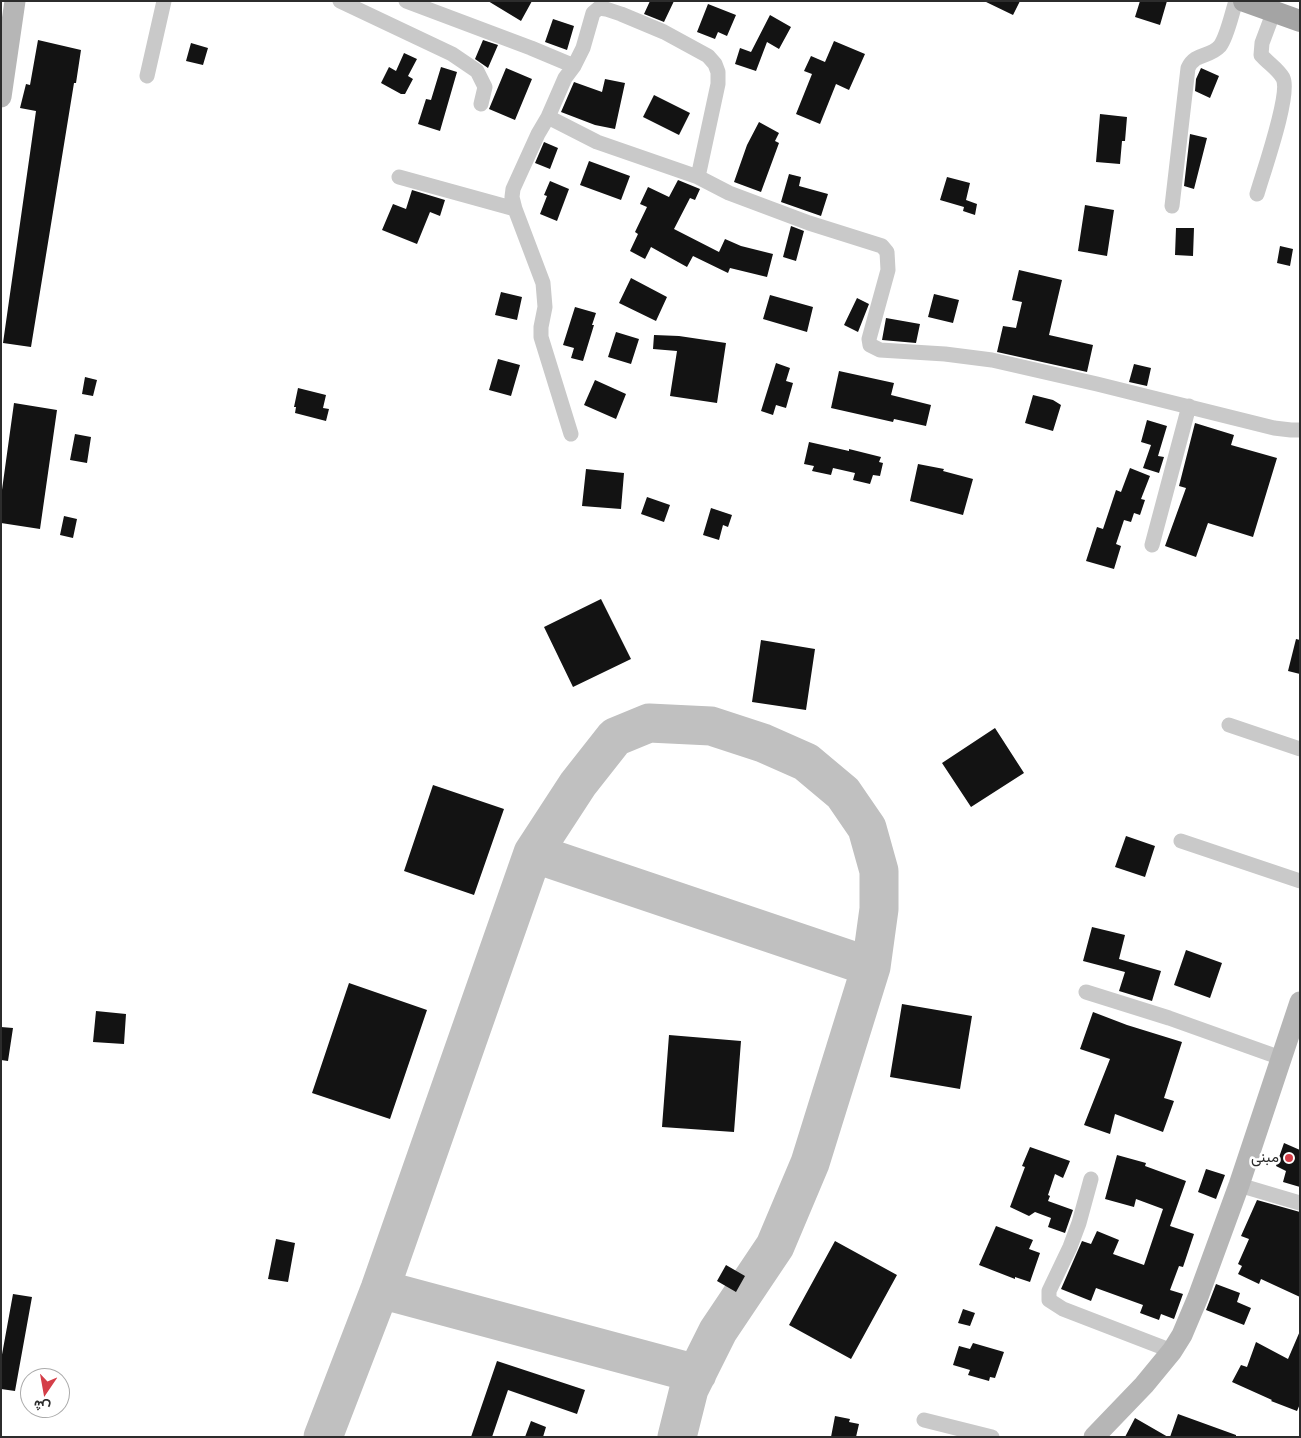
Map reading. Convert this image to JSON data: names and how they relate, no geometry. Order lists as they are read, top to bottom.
{
  "places": ["مبنى"],
  "north": "bottom"
}
